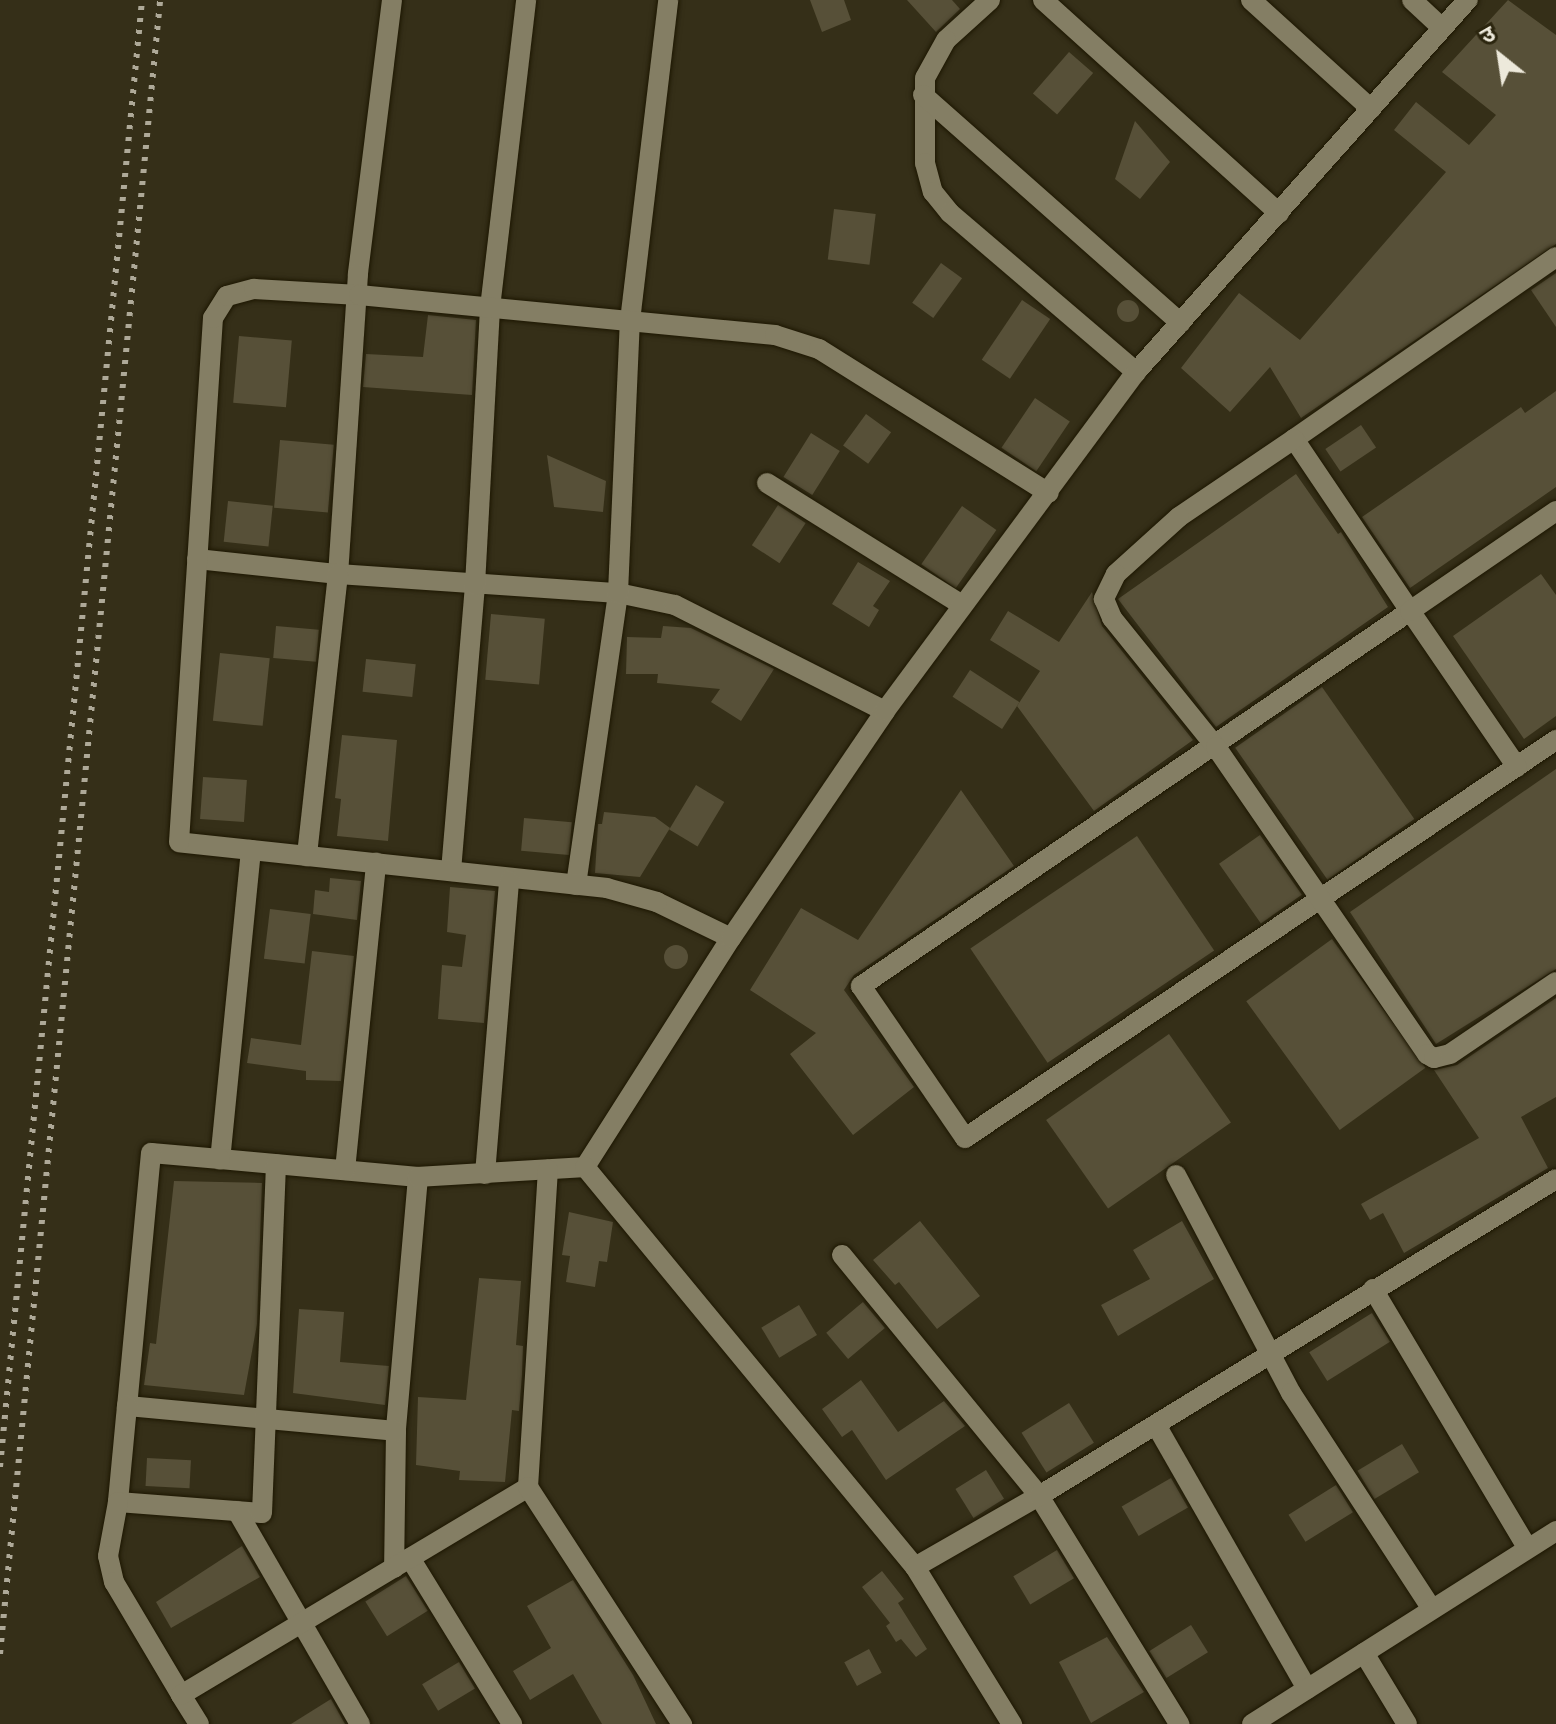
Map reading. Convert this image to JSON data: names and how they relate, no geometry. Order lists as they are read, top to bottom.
{
  "north": "top left"
}
